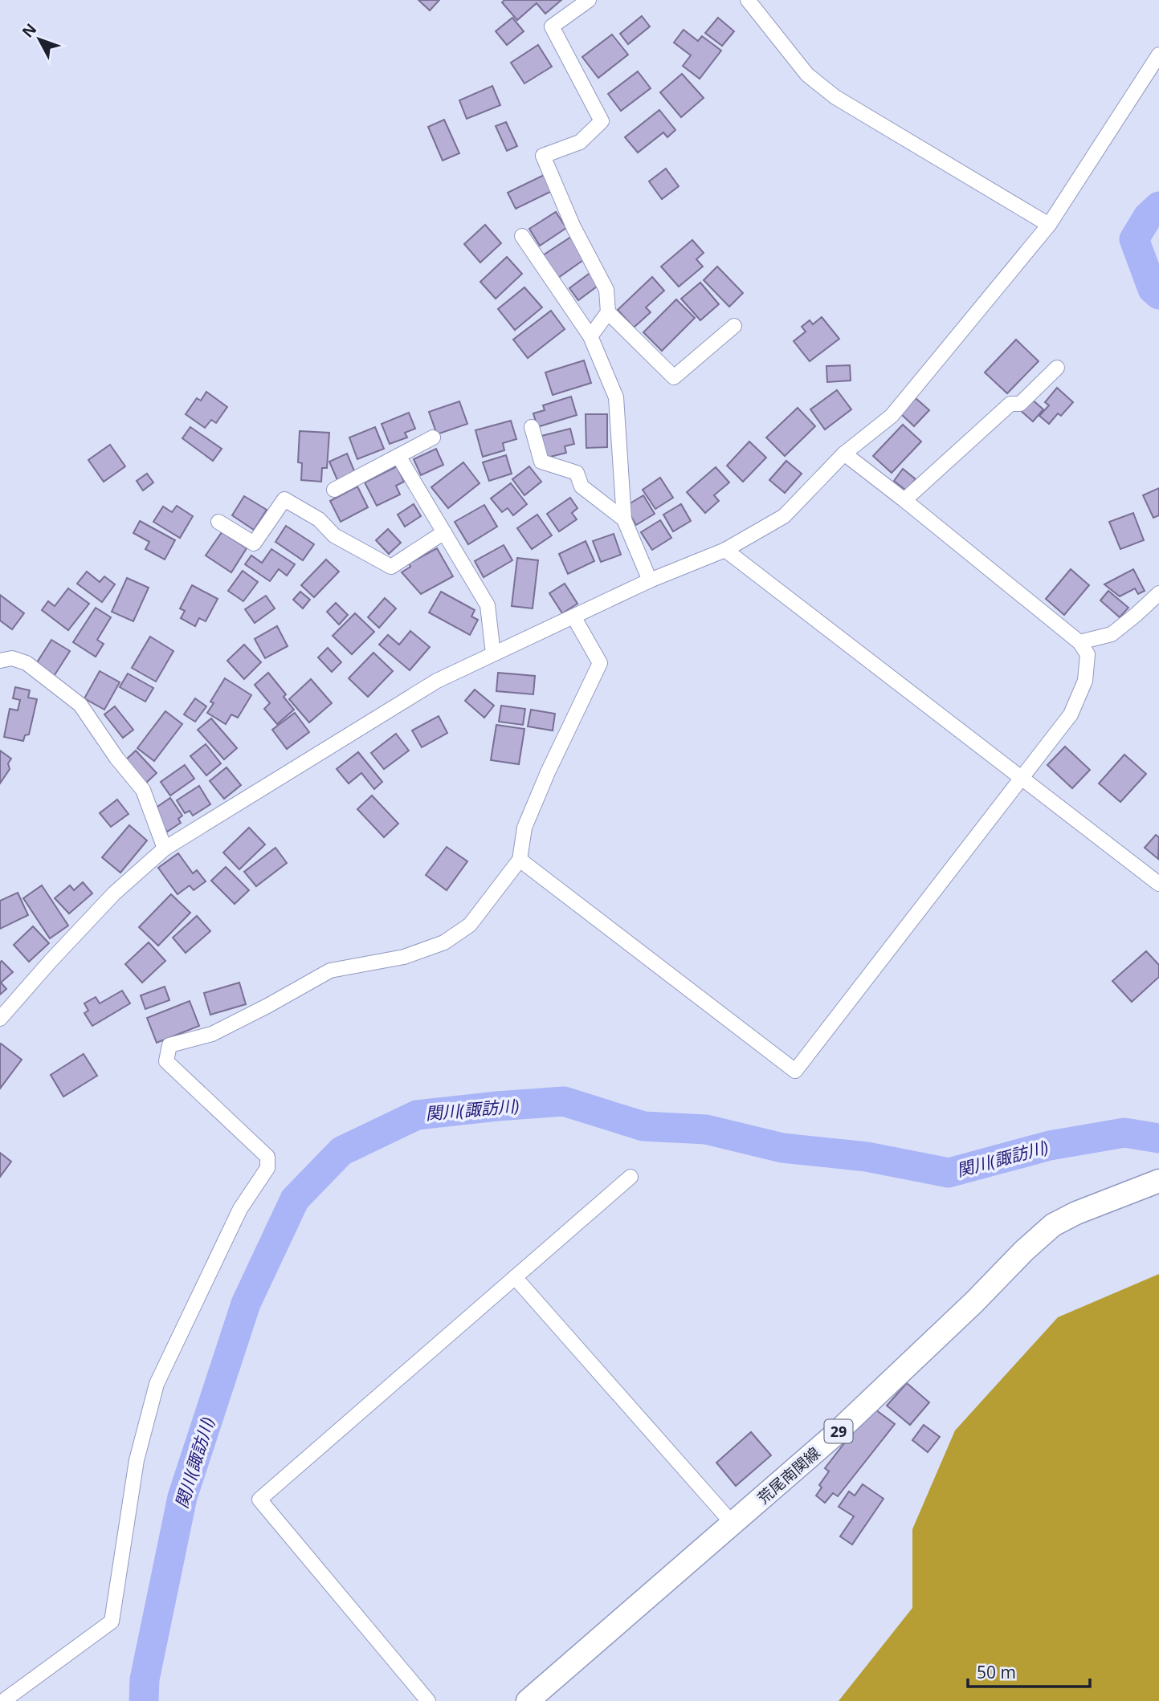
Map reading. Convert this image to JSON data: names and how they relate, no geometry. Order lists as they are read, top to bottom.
{
  "streets": {
    "main road": ["29", "荒尾南関線"]
  },
  "water": ["関川(諏訪川)"],
  "scale_bar": "50 m",
  "north": "top left"
}
